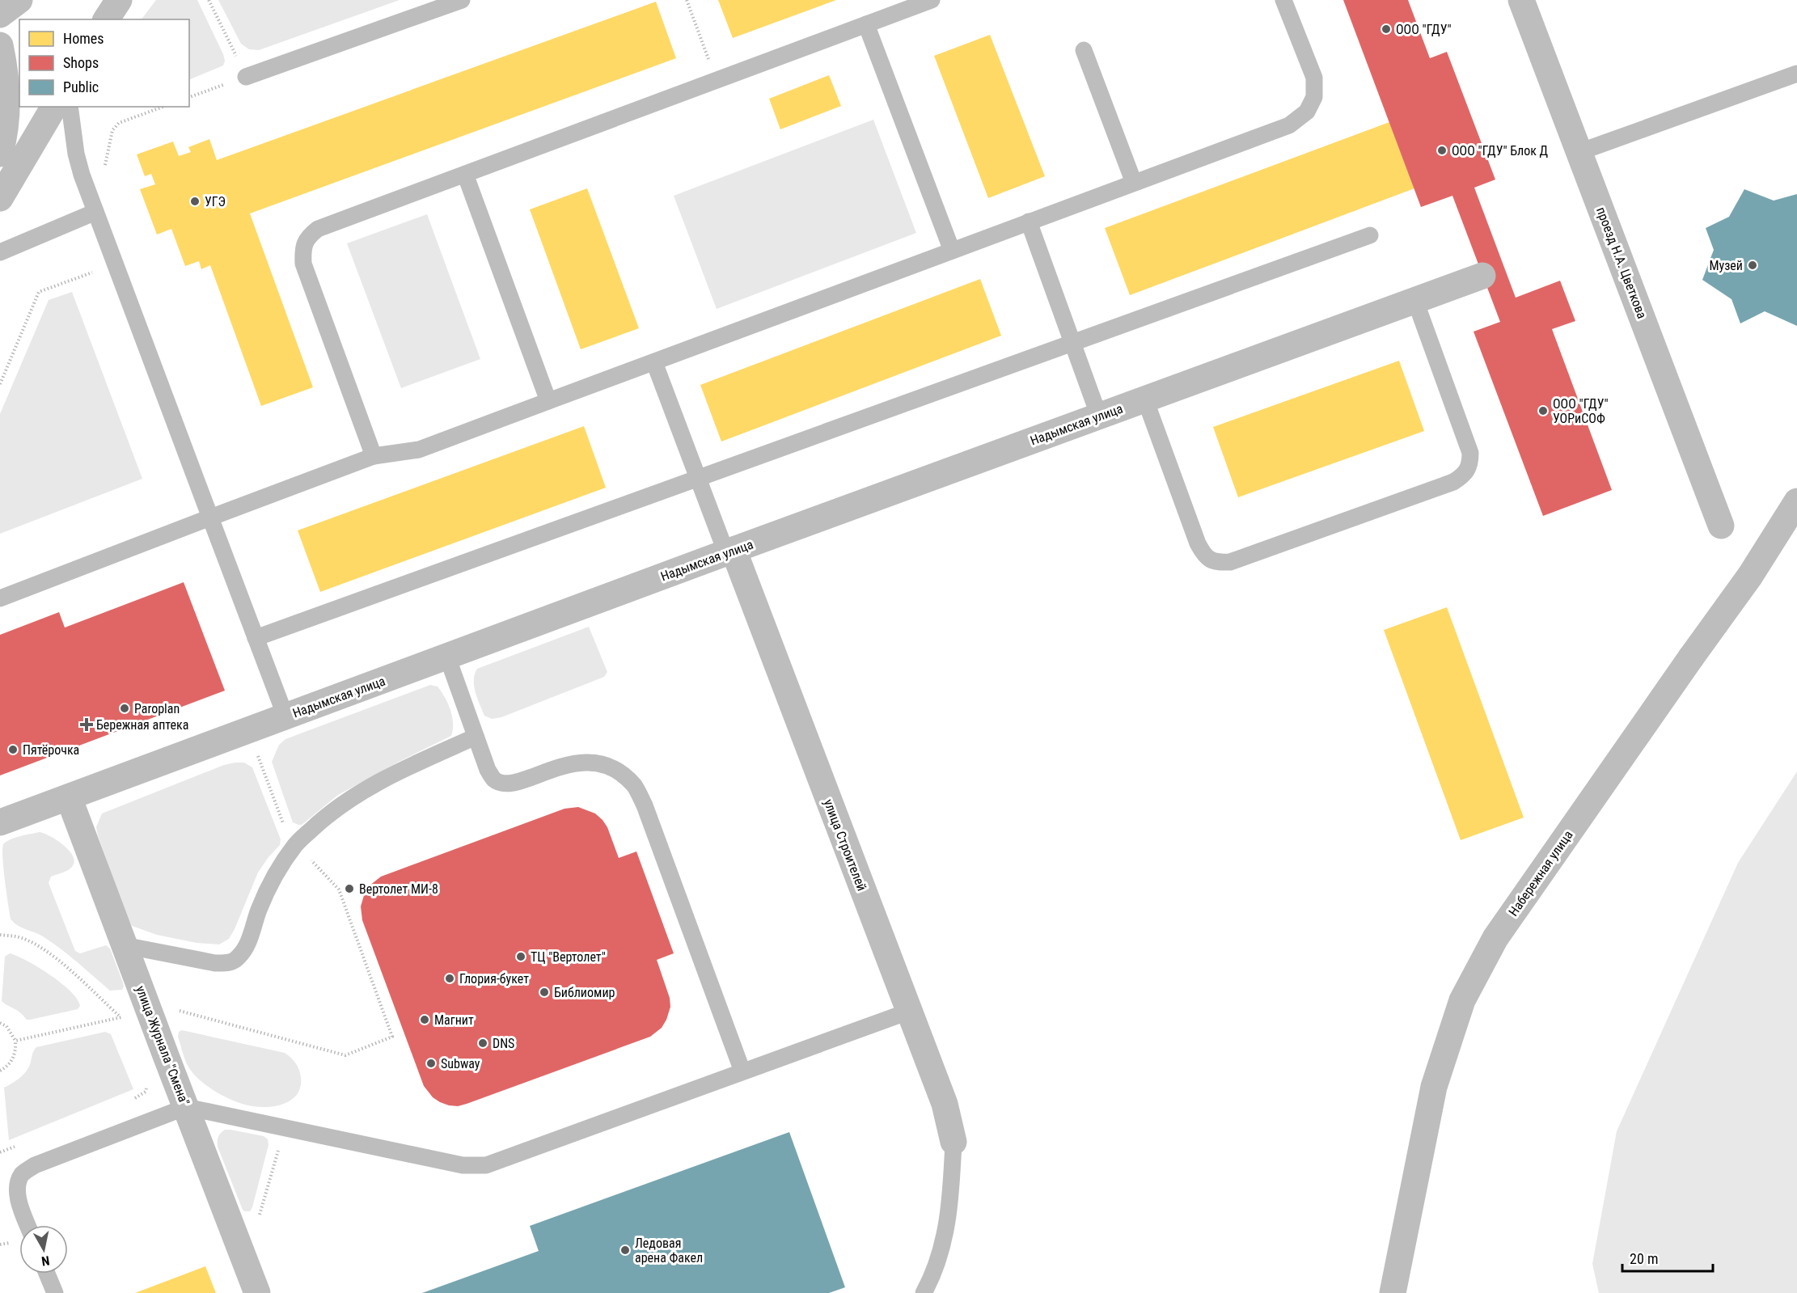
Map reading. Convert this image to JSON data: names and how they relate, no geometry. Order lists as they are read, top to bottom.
{
  "streets": {
    "street": [
      "проезд Н.А. Цветкова",
      "Надымская улица",
      "улица Строителей",
      "Набережная улица",
      "улица Журнала \"Смена\""
    ]
  },
  "crossings": [
    ["Надымская улица", "улица Строителей"],
    ["Надымская улица", "улица Журнала \"Смена\""]
  ],
  "places": {
    "other": [
      "ООО \"ГДУ\"",
      "ООО \"ГДУ\" Блок Д",
      "УГЭ",
      "Музей",
      "ООО \"ГДУ\" УОРиСОФ",
      "Paroplan",
      "Пятёрочка",
      "Вертолет МИ-8",
      "ТЦ \"Вертолет\"",
      "Глория-букет",
      "Библиомир",
      "Магнит",
      "DNS",
      "Subway",
      "Ледовая арена Факел"
    ],
    "health": ["Бережная аптека"]
  },
  "legend": ["Homes", "Shops", "Public"],
  "scale_bar": "20 m",
  "north": "bottom"
}
